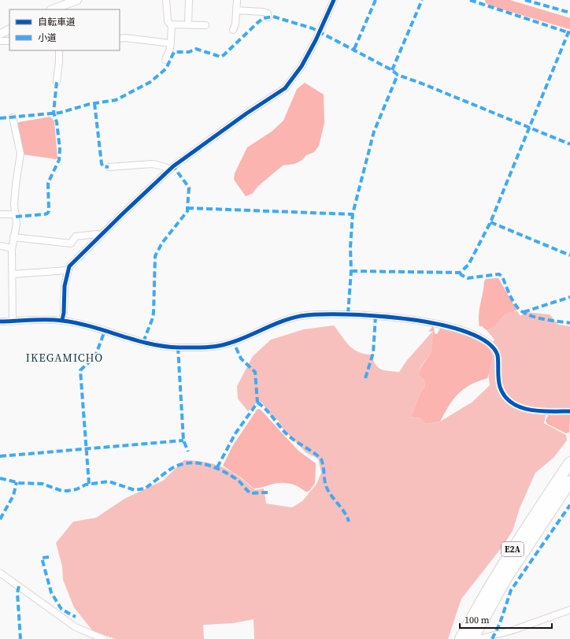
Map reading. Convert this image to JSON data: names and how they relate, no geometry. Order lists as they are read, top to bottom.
{
  "streets": {
    "highway": ["E2A"]
  },
  "districts": ["IKEGAMICHO"],
  "legend": ["自転車道", "小道"],
  "scale_bar": "100 m"
}
